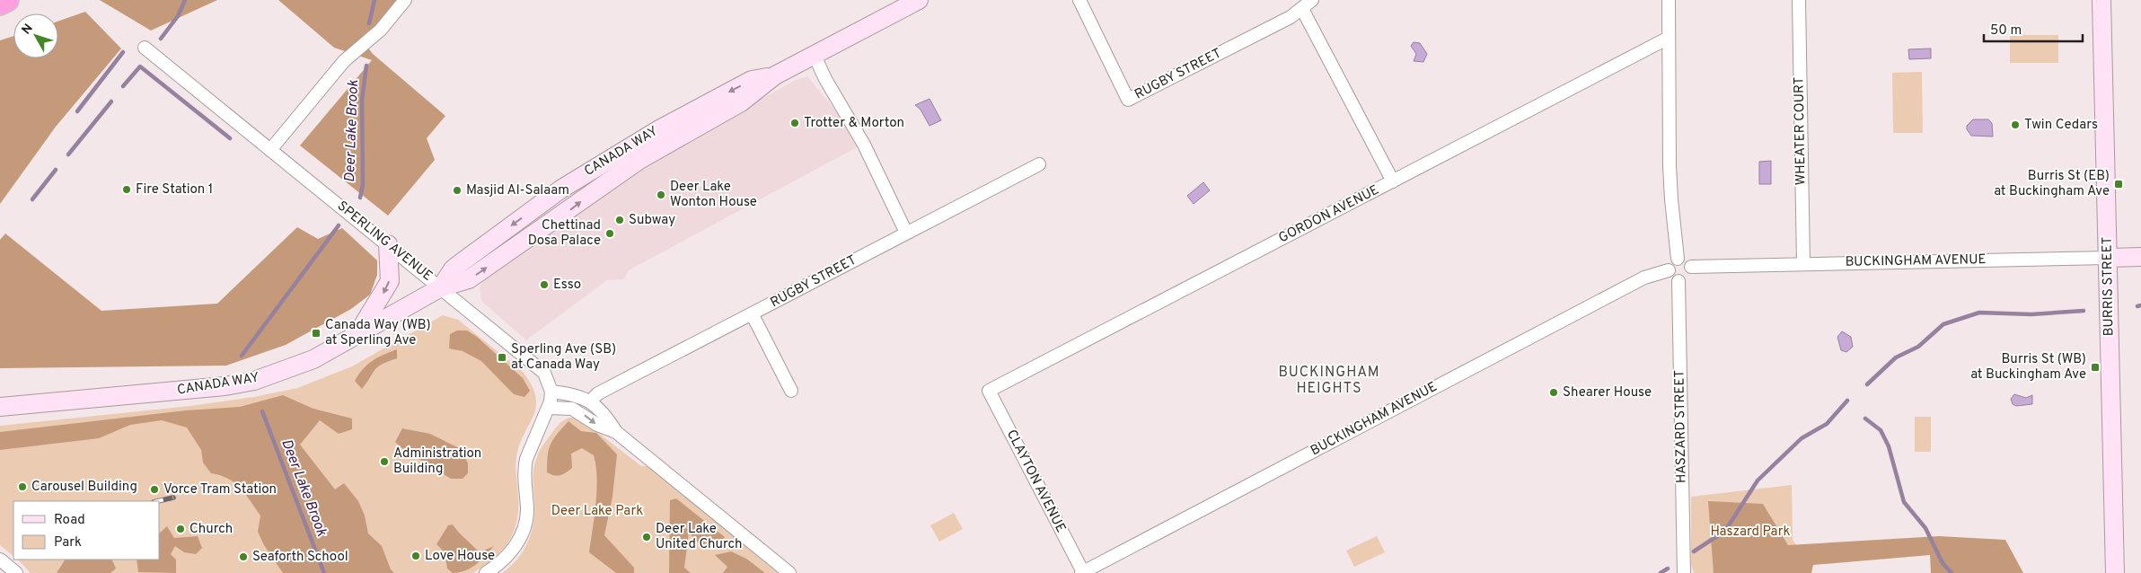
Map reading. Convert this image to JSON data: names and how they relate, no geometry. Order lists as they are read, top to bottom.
{
  "streets": {
    "main road": ["CANADA WAY", "BUCKINGHAM AVENUE", "BURRIS STREET"],
    "street": [
      "RUGBY STREET",
      "WHEATER COURT",
      "GORDON AVENUE",
      "SPERLING AVENUE",
      "HASZARD STREET",
      "CLAYTON AVENUE"
    ]
  },
  "crossings": [
    ["WHEATER COURT", "BUCKINGHAM AVENUE"],
    ["CANADA WAY", "SPERLING AVENUE"],
    ["GORDON AVENUE", "CLAYTON AVENUE"],
    ["BUCKINGHAM AVENUE", "BURRIS STREET"],
    ["BUCKINGHAM AVENUE", "HASZARD STREET"],
    ["BUCKINGHAM AVENUE", "CLAYTON AVENUE"]
  ],
  "districts": ["BUCKINGHAM HEIGHTS"],
  "water": ["Deer Lake Brook"],
  "parks": ["Deer Lake Park", "Haszard Park"],
  "places": {
    "other": [
      "Trotter & Morton",
      "Twin Cedars",
      "Fire Station 1",
      "Masjid Al-Salaam",
      "Deer Lake Wonton House",
      "Subway",
      "Chettinad Dosa Palace",
      "Esso",
      "Shearer House",
      "Administration Building",
      "Carousel Building",
      "Vorce Tram Station",
      "Church",
      "Deer Lake United Church",
      "Love House",
      "Seaforth School"
    ],
    "transit": [
      "Burris St (EB) at Buckingham Ave",
      "Canada Way (WB) at Sperling Ave",
      "Sperling Ave (SB) at Canada Way",
      "Burris St (WB) at Buckingham Ave"
    ]
  },
  "legend": ["Road", "Park"],
  "scale_bar": "50 m",
  "north": "top left"
}
